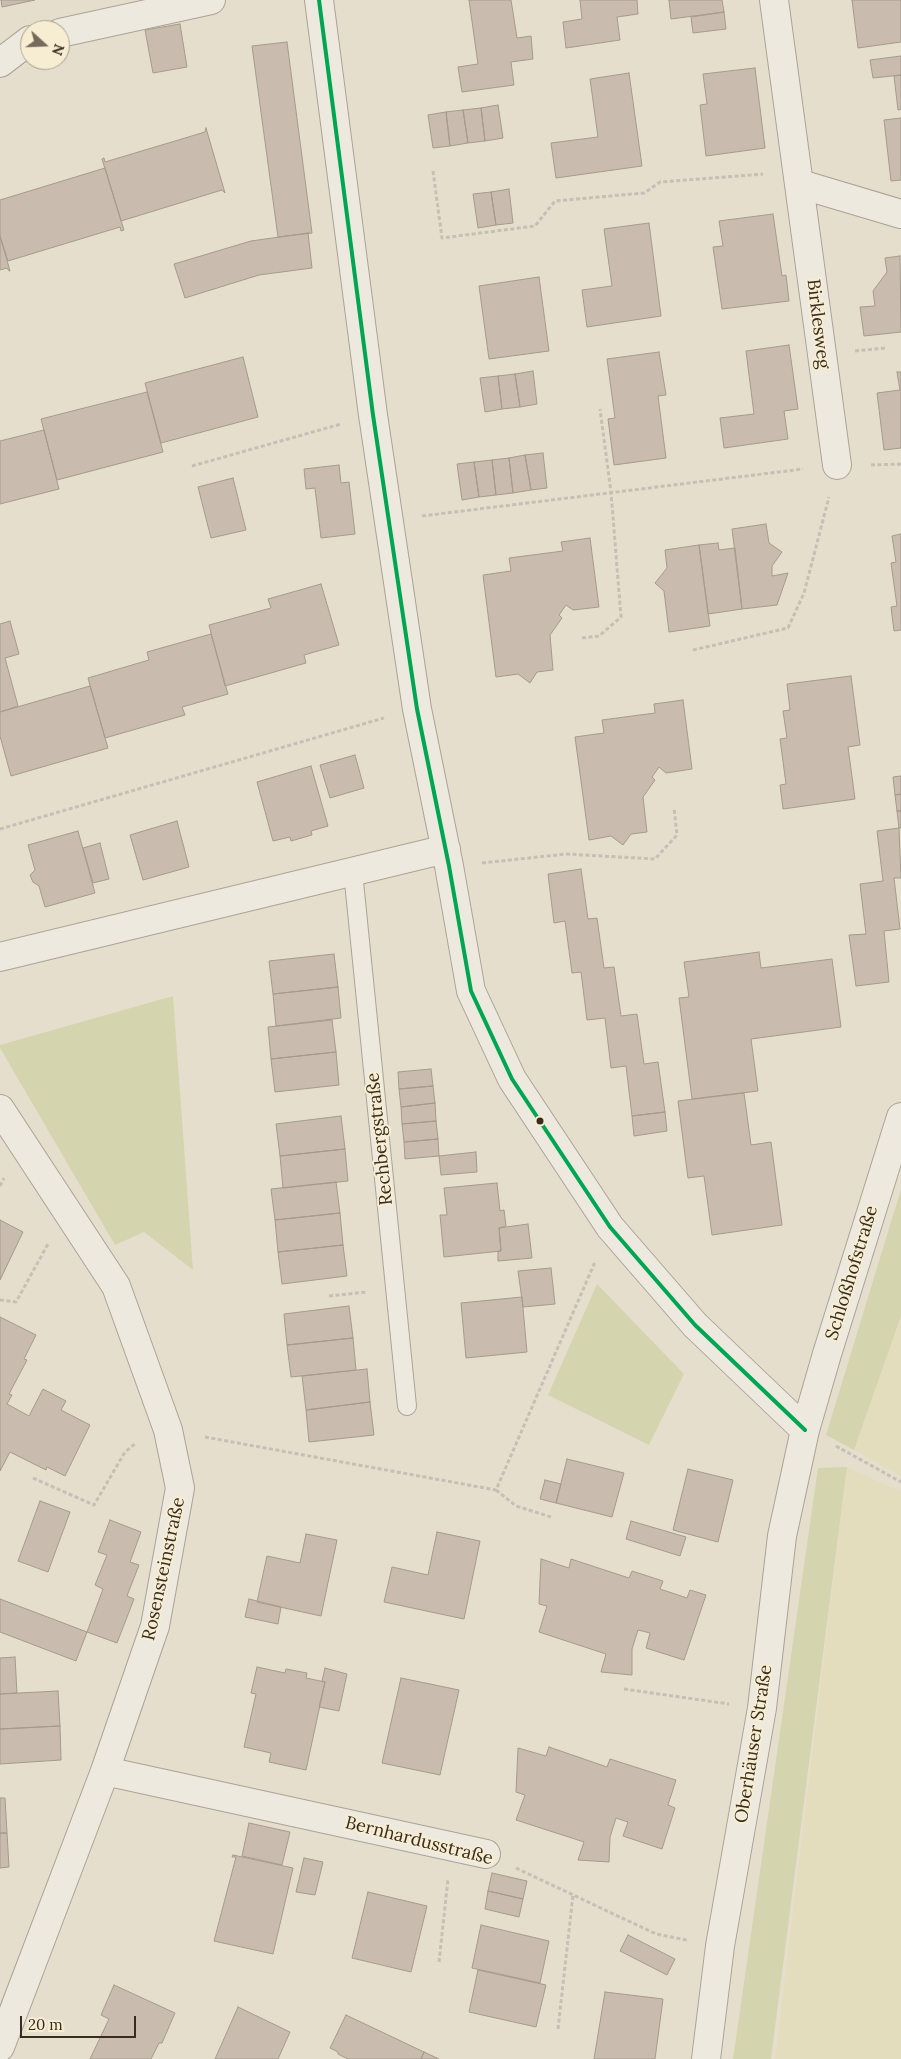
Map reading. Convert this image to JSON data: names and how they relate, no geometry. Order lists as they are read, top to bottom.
{
  "streets": {
    "street": [
      "Birklesweg",
      "Schloßhofstraße",
      "Rosensteinstraße",
      "Oberhäuser Straße",
      "Bernhardusstraße"
    ],
    "lane": ["Rechbergstraße"]
  },
  "crossings": [
    ["Schloßhofstraße", "Oberhäuser Straße"],
    ["Rosensteinstraße", "Bernhardusstraße"],
    ["Oberhäuser Straße", "Bernhardusstraße"]
  ],
  "scale_bar": "20 m",
  "north": "right"
}
